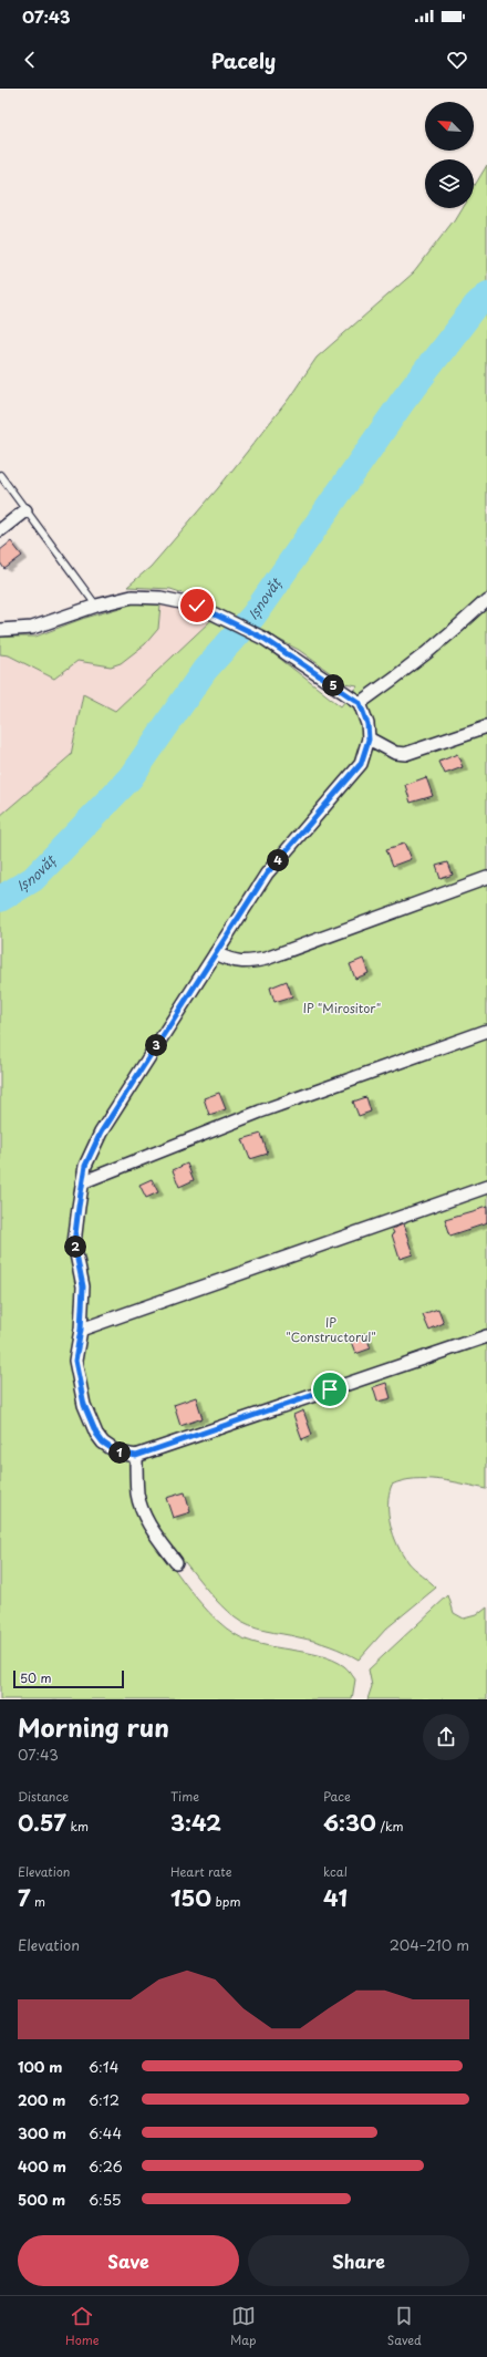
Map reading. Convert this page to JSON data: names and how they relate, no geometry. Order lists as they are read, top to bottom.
{
  "water": ["Ișnovăț"],
  "parks": ["IP \"Mirositor\"", "IP \"Constructorul\""],
  "scale_bar": "50 m",
  "north": "top left",
  "page": {
    "status": "07:43",
    "header": "Pacely",
    "pins": [
      "5",
      "4",
      "3",
      "2",
      "1"
    ],
    "scale": "50 m",
    "heading": ["Morning run", "07:43"],
    "stats": [
      ["Distance", "0.57 km"],
      ["Time", "3:42"],
      ["Pace", "6:30 /km"],
      ["Elevation", "7 m"],
      ["Heart rate", "150 bpm"],
      ["kcal", "41"]
    ],
    "chart": ["Elevation", "204–210 m"],
    "list": [
      {
        "name": "100 m",
        "note": "6:14"
      },
      {
        "name": "200 m",
        "note": "6:12"
      },
      {
        "name": "300 m",
        "note": "6:44"
      },
      {
        "name": "400 m",
        "note": "6:26"
      },
      {
        "name": "500 m",
        "note": "6:55"
      }
    ],
    "buttons": ["Save", "Share"],
    "tabs": ["Home", "Map", "Saved"]
  }
}
